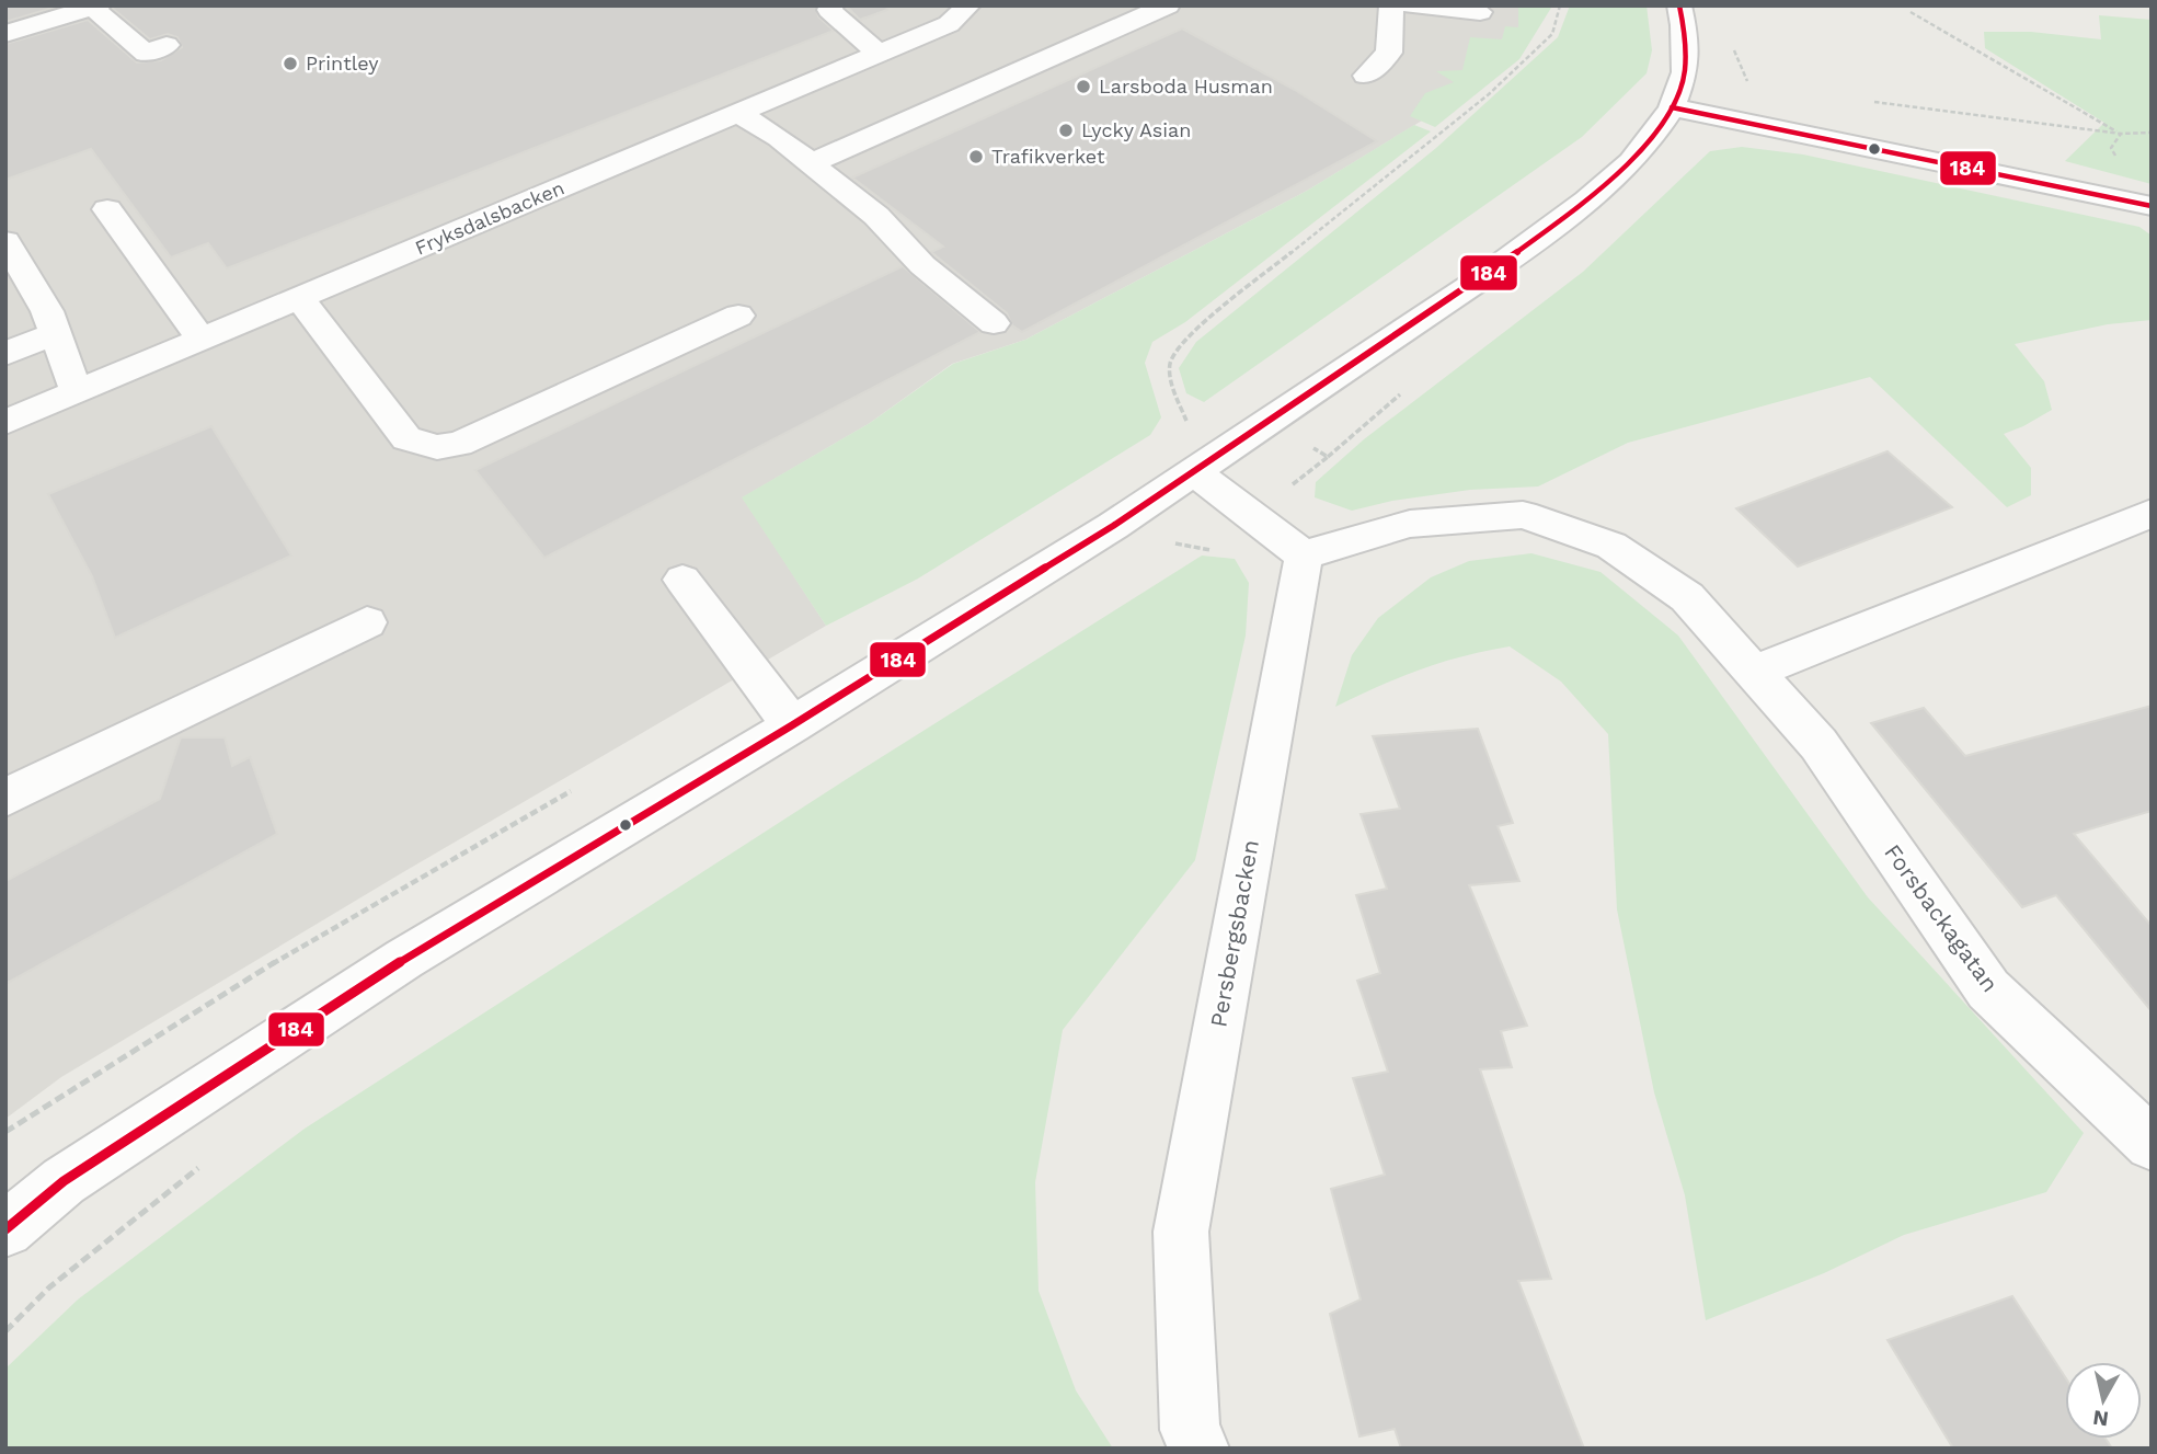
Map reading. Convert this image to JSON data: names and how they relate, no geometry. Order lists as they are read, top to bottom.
{
  "streets": {
    "street": ["Fryksdalsbacken", "Forsbackagatan", "Persbergsbacken"]
  },
  "crossings": [
    ["Forsbackagatan", "Persbergsbacken"]
  ],
  "places": [
    "Printley",
    "Larsboda Husman",
    "Lycky Asian",
    "Trafikverket"
  ],
  "lines": ["transit line 184"],
  "north": "bottom"
}
